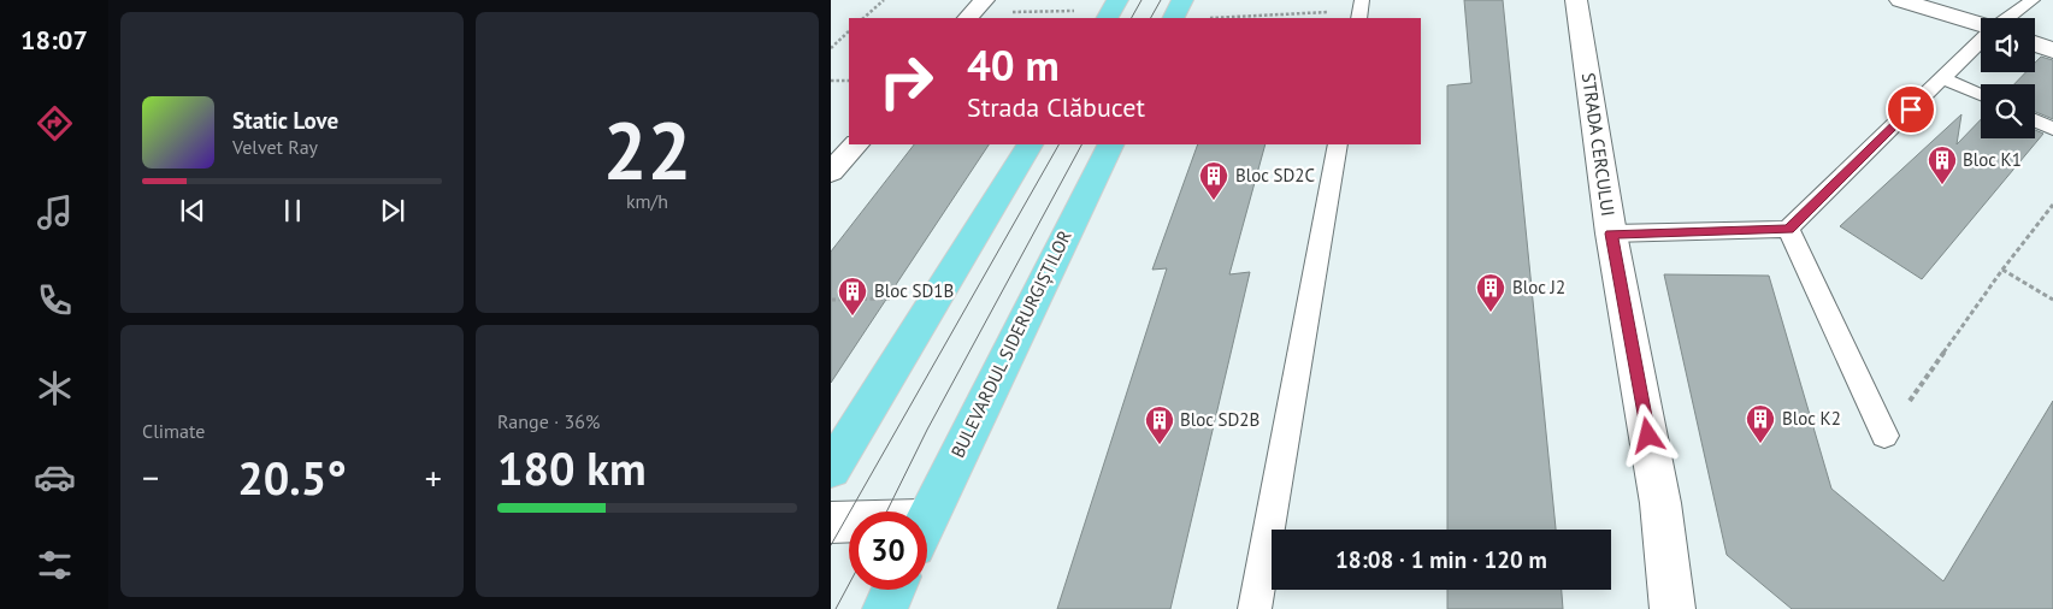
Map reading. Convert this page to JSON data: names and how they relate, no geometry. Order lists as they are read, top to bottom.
{
  "streets": {
    "main road": ["BULEVARDUL SIDERURGIȘTILOR"],
    "street": ["STRADA CERCULUI"]
  },
  "places": {
    "building": [
      "Bloc K1",
      "Bloc SD2C",
      "Bloc J2",
      "Bloc SD1B",
      "Bloc K2",
      "Bloc SD2B"
    ]
  },
  "page": {
    "tabs": "18:07",
    "tile": [
      ["22", "km/h"],
      "Climate",
      ["Range · 36%", "180 km"]
    ],
    "turn": ["40 m", "Strada Clăbucet"],
    "song": ["Static Love", "Velvet Ray"],
    "heat": ["−", "20.5°", "+"],
    "limit": "30",
    "trip": "18:08 · 1 min · 120 m"
  }
}
